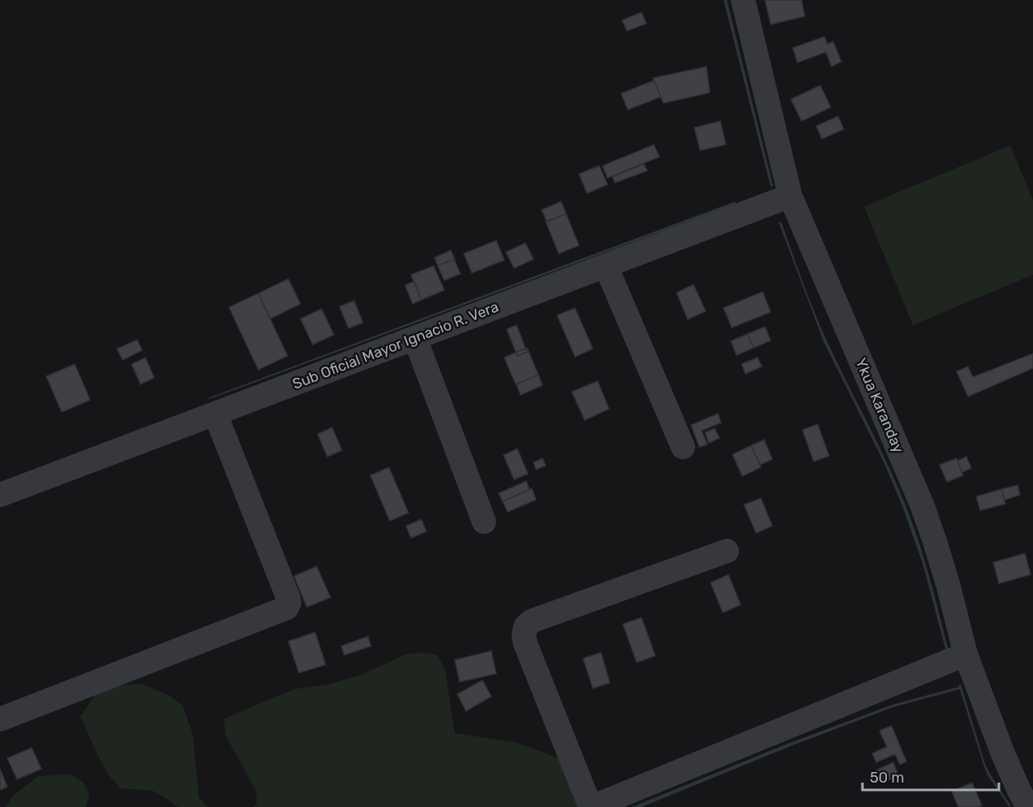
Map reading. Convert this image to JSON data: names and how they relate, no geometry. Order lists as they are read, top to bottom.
{
  "streets": {
    "street": ["Sub Oficial Mayor Ignacio R. Vera", "Ykua Karanday"]
  },
  "crossings": [
    ["Sub Oficial Mayor Ignacio R. Vera", "Ykua Karanday"]
  ],
  "scale_bar": "50 m"
}
